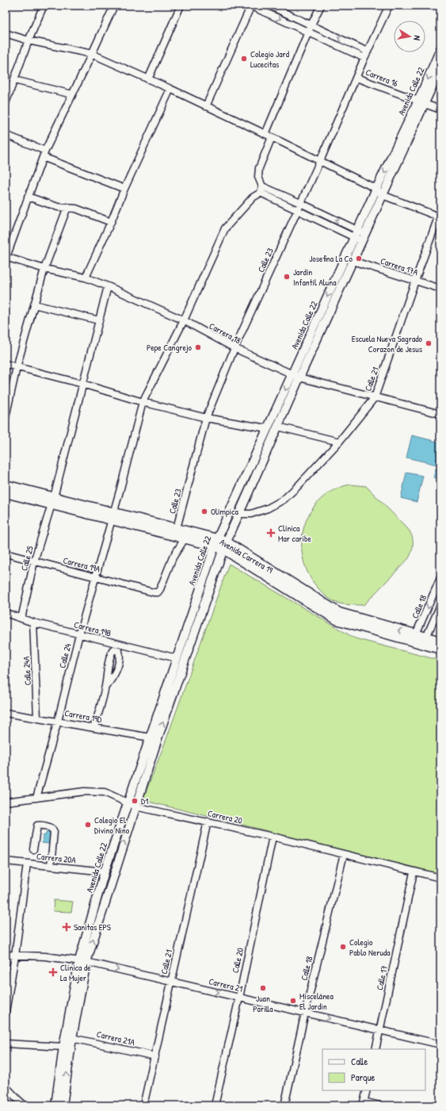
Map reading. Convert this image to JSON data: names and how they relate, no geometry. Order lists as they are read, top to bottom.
{
  "streets": {
    "main road": ["Avenida Carrera 19"],
    "street": [
      "Carrera 16",
      "Avenida Calle 22",
      "Calle 23",
      "Carrera 17A",
      "Carrera 18",
      "Calle 21",
      "Calle 25",
      "Carrera 19A",
      "Calle 18",
      "Carrera 19B",
      "Calle 24",
      "Calle 24A",
      "Carrera 19D",
      "Carrera 20",
      "Carrera 20A",
      "Calle 20",
      "Calle 17",
      "Carrera 21",
      "Carrera 21A"
    ]
  },
  "crossings": [
    ["Carrera 16", "Avenida Calle 22"],
    ["Carrera 16", "Calle 23"],
    ["Avenida Calle 22", "Carrera 17A"],
    ["Avenida Calle 22", "Carrera 18"],
    ["Avenida Calle 22", "Calle 21"],
    ["Avenida Calle 22", "Avenida Carrera 19"],
    ["Avenida Calle 22", "Carrera 19B"],
    ["Avenida Calle 22", "Carrera 19D"],
    ["Avenida Calle 22", "Carrera 20"],
    ["Avenida Calle 22", "Carrera 20A"],
    ["Avenida Calle 22", "Carrera 21"],
    ["Avenida Calle 22", "Carrera 21A"],
    ["Calle 23", "Carrera 18"],
    ["Calle 23", "Avenida Carrera 19"],
    ["Carrera 17A", "Calle 21"],
    ["Carrera 18", "Calle 21"],
    ["Carrera 18", "Calle 25"],
    ["Carrera 18", "Calle 24"],
    ["Calle 21", "Carrera 20"],
    ["Calle 21", "Carrera 21"],
    ["Calle 21", "Carrera 21A"],
    ["Avenida Carrera 19", "Calle 25"],
    ["Avenida Carrera 19", "Carrera 19A"],
    ["Avenida Carrera 19", "Calle 18"],
    ["Avenida Carrera 19", "Calle 24"],
    ["Calle 25", "Carrera 19A"],
    ["Calle 25", "Carrera 19B"],
    ["Carrera 19A", "Calle 24"],
    ["Calle 18", "Carrera 20"],
    ["Calle 18", "Carrera 21"],
    ["Carrera 19B", "Calle 24"],
    ["Carrera 19B", "Calle 24A"],
    ["Calle 24", "Carrera 19D"],
    ["Calle 24", "Carrera 20"],
    ["Calle 24A", "Carrera 19D"],
    ["Carrera 20", "Calle 20"],
    ["Carrera 20", "Calle 17"],
    ["Calle 20", "Carrera 21"],
    ["Calle 17", "Carrera 21"]
  ],
  "one_way": ["Carrera 21"],
  "places": {
    "other": [
      "Colegio Jard Lucecitas",
      "Josefina La Co",
      "Jardín Infantil Aluna",
      "Escuela Nueva Sagrado Corazon de Jesus",
      "Pepe Cangrejo",
      "Olímpica",
      "D1",
      "Colegio El Divino Nino",
      "Colegio Pablo Neruda",
      "Juan Parilla",
      "Miscelánea El Jardin"
    ],
    "health": ["Clínica Mar caribe", "Sanitas EPS", "Clinica de La Mujer"]
  },
  "legend": ["Calle", "Parque"],
  "north": "right"
}
